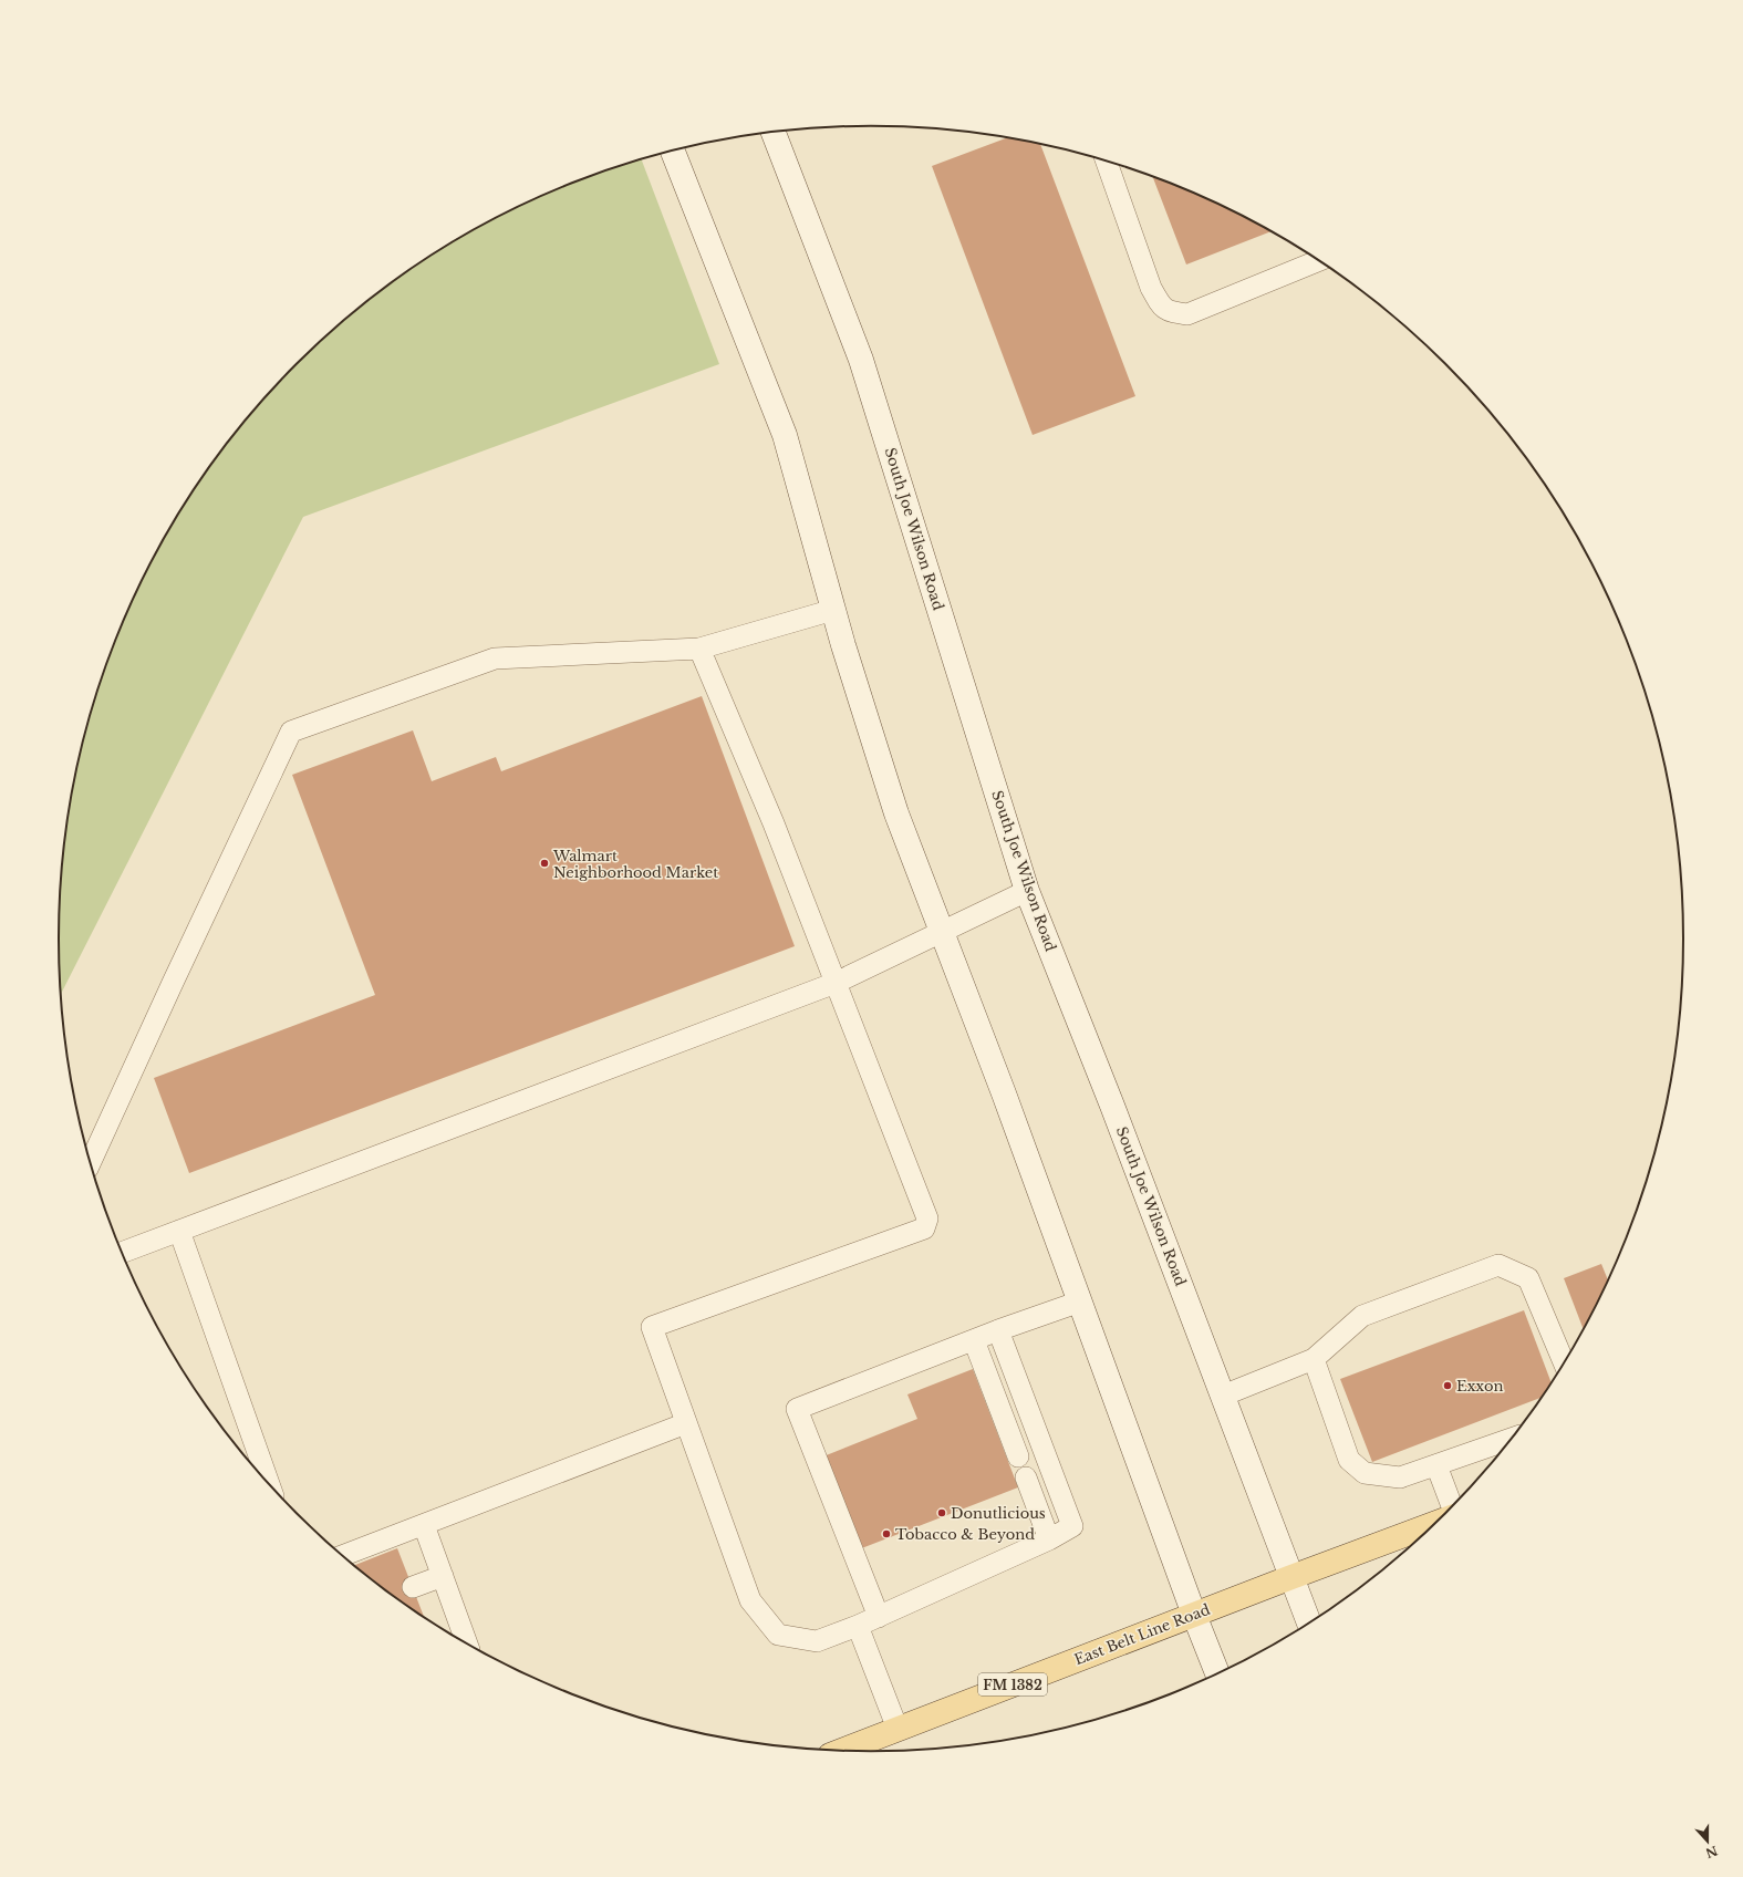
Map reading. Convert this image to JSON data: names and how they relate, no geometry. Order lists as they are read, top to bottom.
{
  "streets": {
    "main road": ["South Joe Wilson Road", "East Belt Line Road", "FM 1382"]
  },
  "crossings": [
    ["South Joe Wilson Road", "East Belt Line Road"]
  ],
  "places": [
    "Walmart Neighborhood Market",
    "Exxon",
    "Donutlicious",
    "Tobacco & Beyond"
  ],
  "north": "bottom"
}
